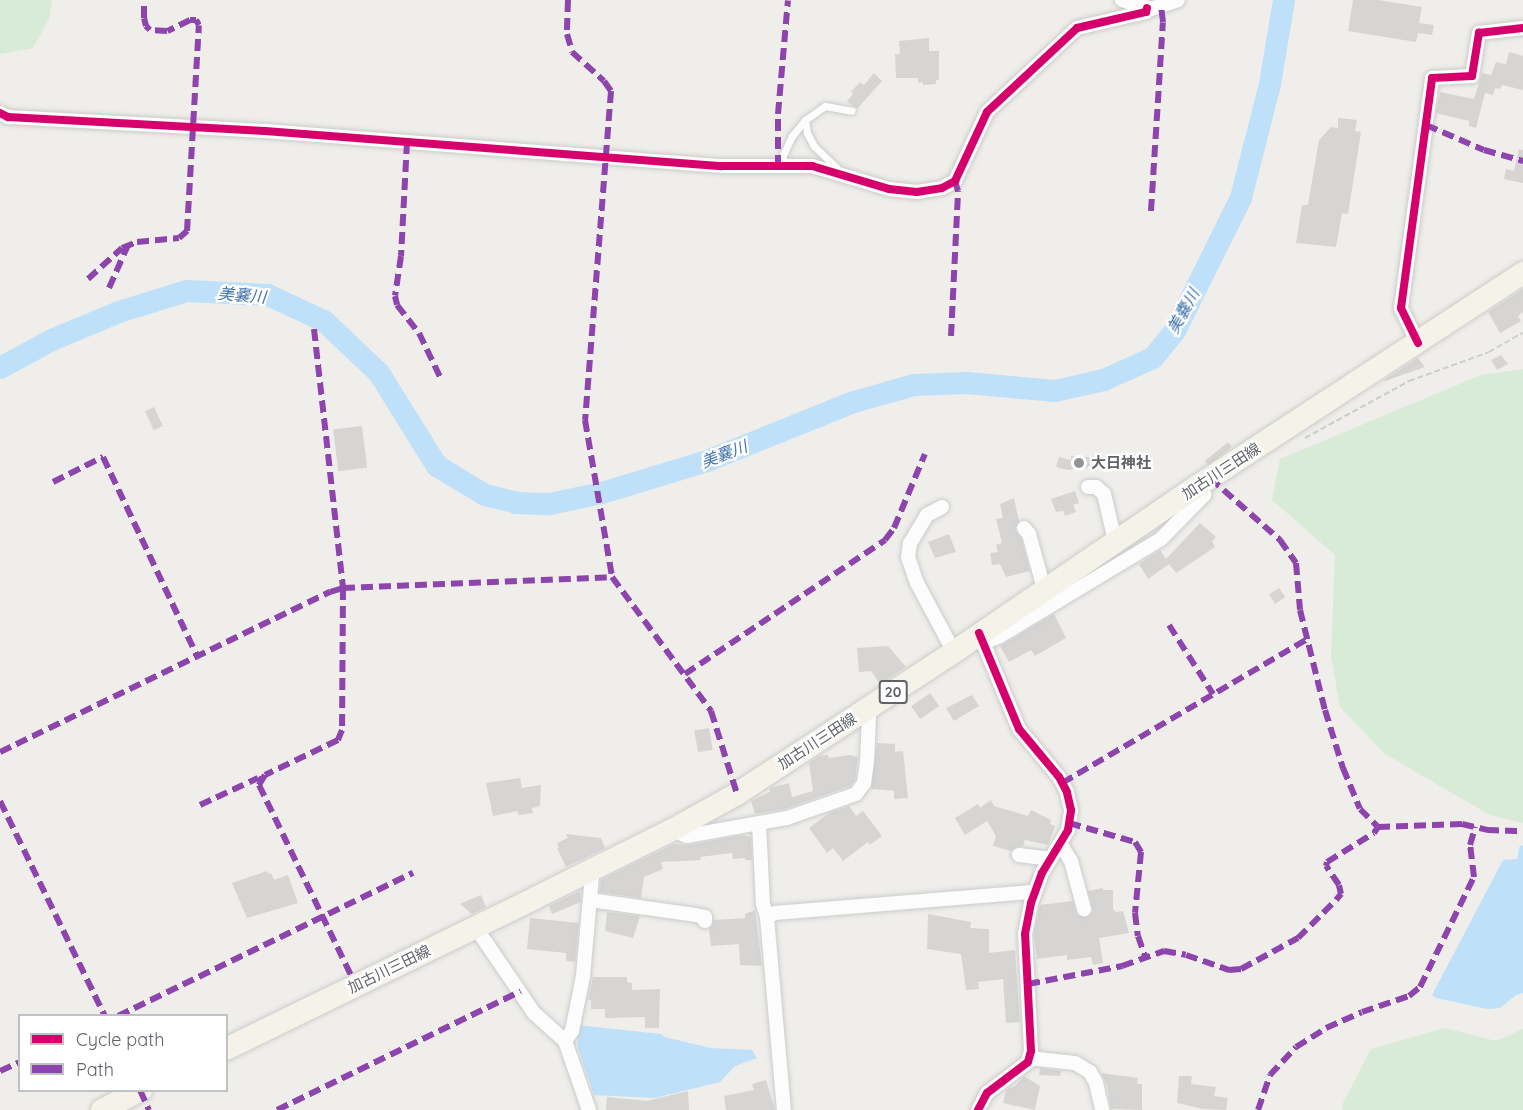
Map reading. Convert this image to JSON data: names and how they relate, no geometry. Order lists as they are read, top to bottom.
{
  "streets": {
    "main road": ["加古川三田線", "20"]
  },
  "water": ["美嚢川"],
  "places": ["大日神社"],
  "legend": ["Cycle path", "Path"]
}
